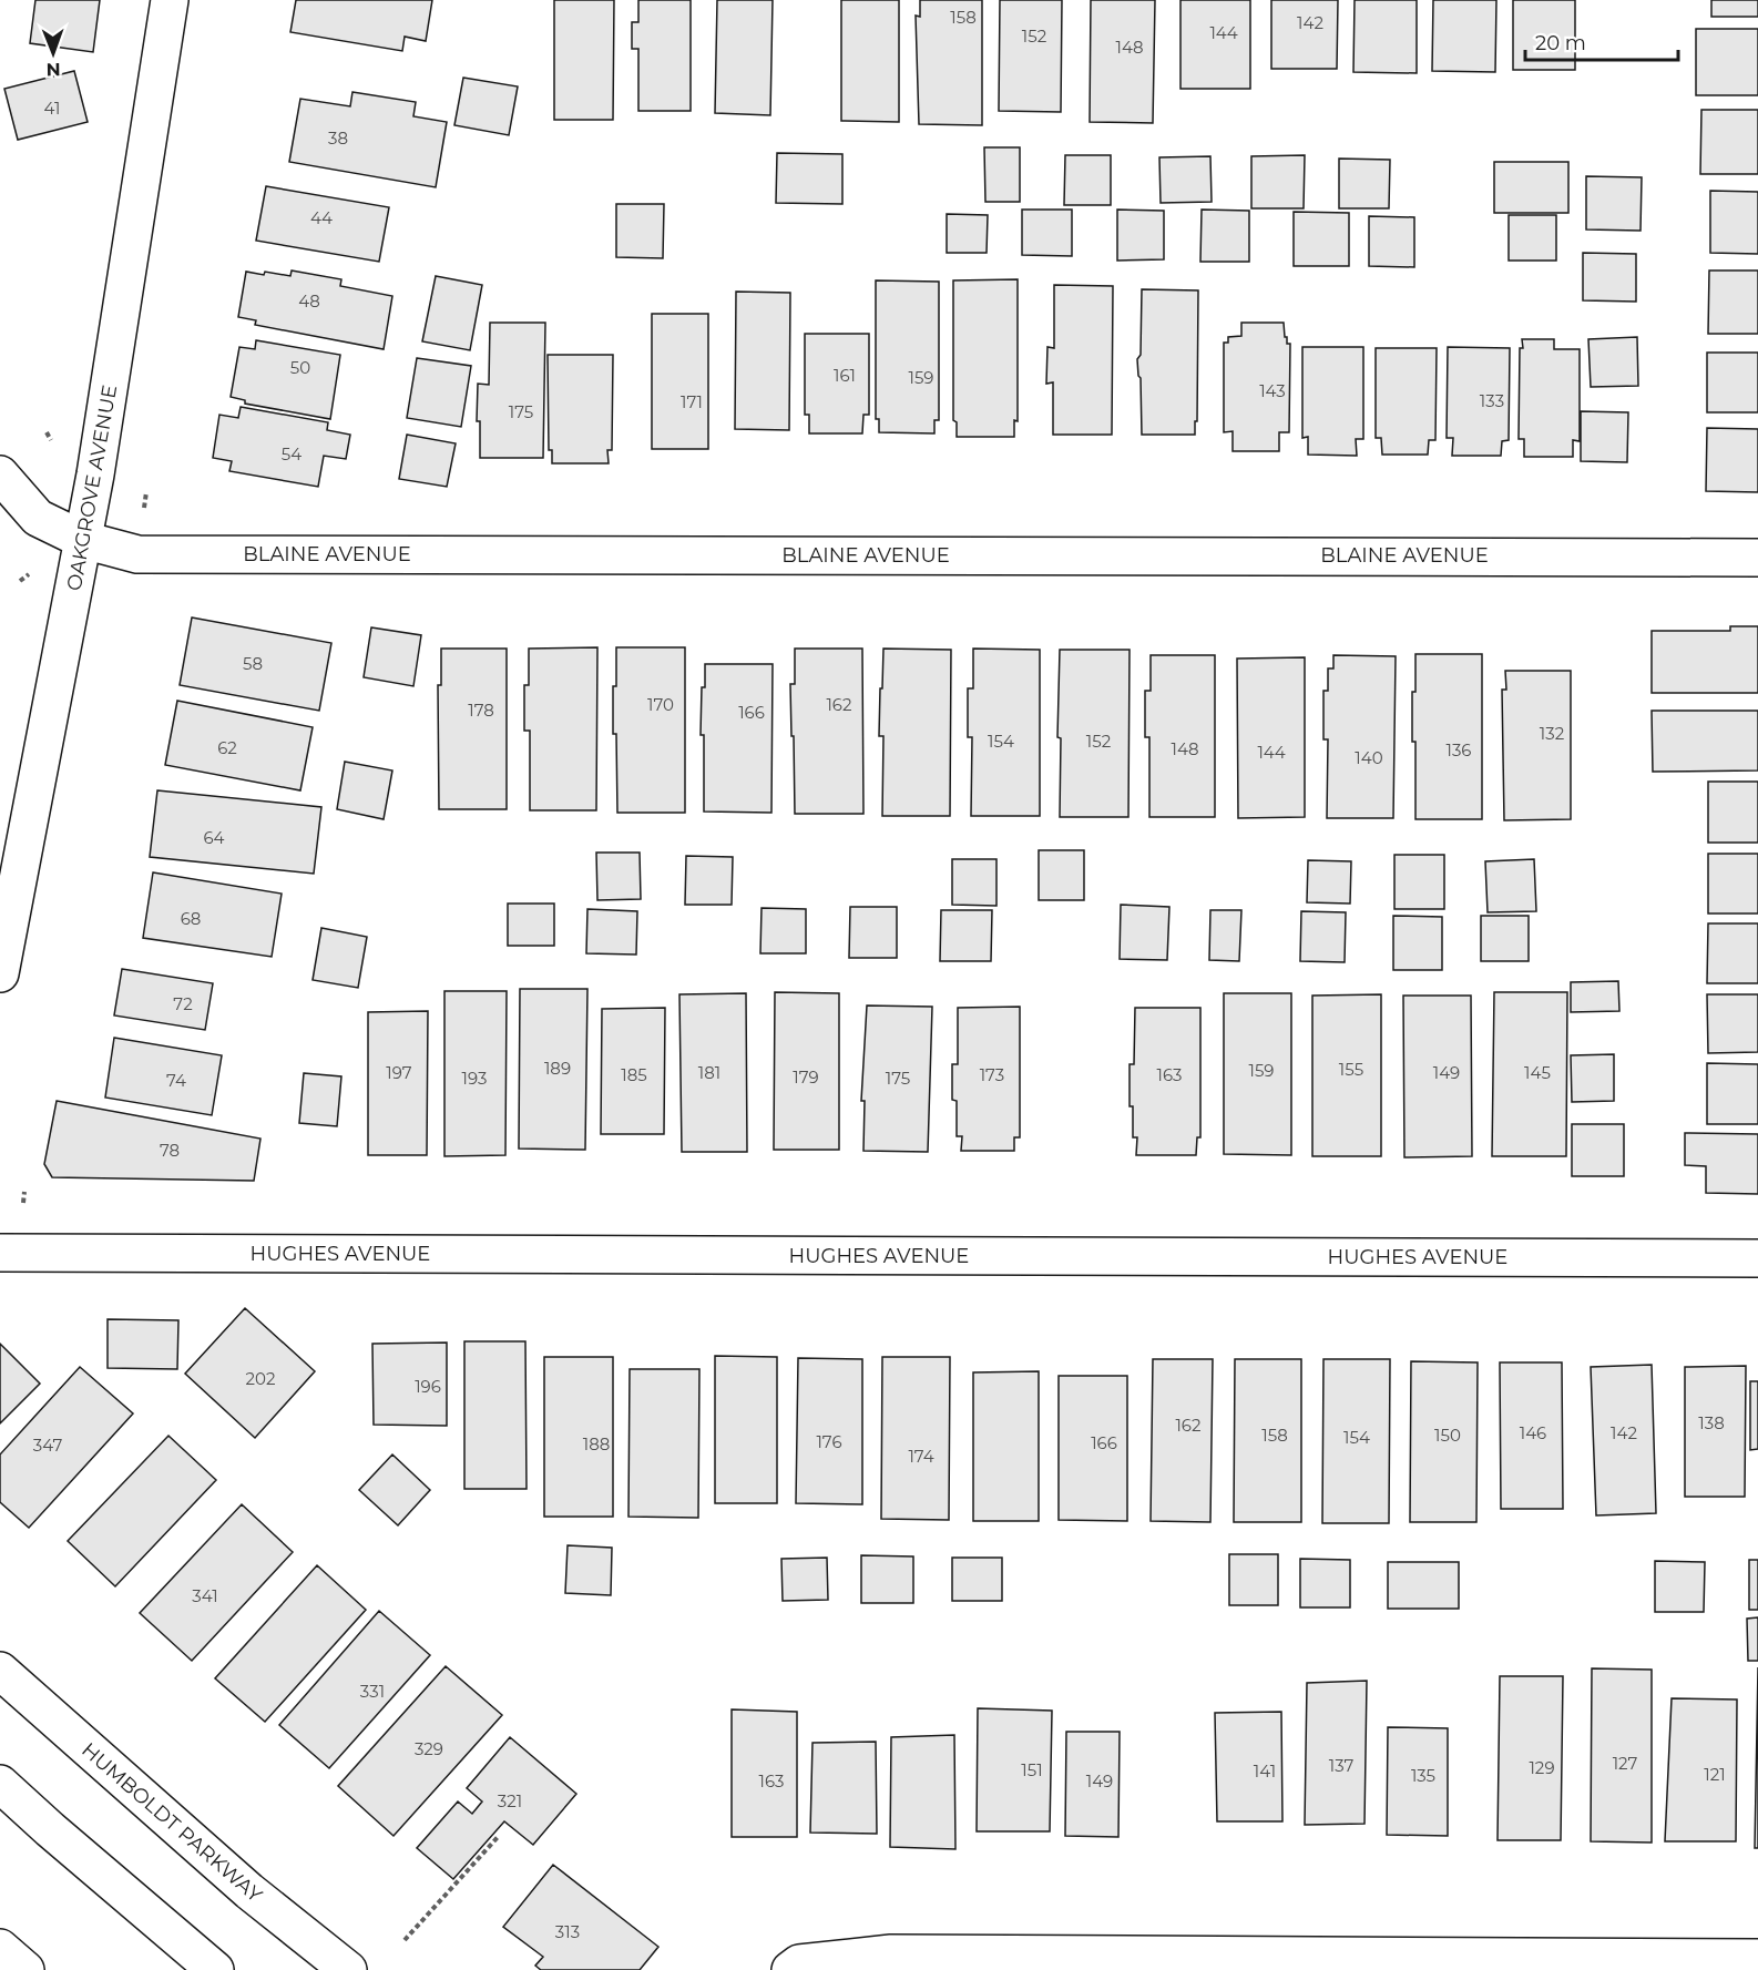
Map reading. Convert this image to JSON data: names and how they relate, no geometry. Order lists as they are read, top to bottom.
{
  "streets": {
    "main road": [
      "OAKGROVE AVENUE",
      "BLAINE AVENUE",
      "HUGHES AVENUE",
      "HUMBOLDT PARKWAY"
    ]
  },
  "crossings": [
    ["OAKGROVE AVENUE", "BLAINE AVENUE"]
  ],
  "house_numbers": [
    "158",
    "142",
    "144",
    "152",
    "148",
    "41",
    "38",
    "44",
    "48",
    "50",
    "161",
    "159",
    "143",
    "133",
    "171",
    "175",
    "54",
    "58",
    "170",
    "162",
    "178",
    "166",
    "132",
    "154",
    "152",
    "62",
    "148",
    "136",
    "144",
    "140",
    "64",
    "68",
    "72",
    "189",
    "155",
    "159",
    "197",
    "181",
    "149",
    "145",
    "185",
    "173",
    "163",
    "179",
    "193",
    "175",
    "74",
    "78",
    "202",
    "196",
    "138",
    "162",
    "146",
    "142",
    "158",
    "150",
    "154",
    "176",
    "166",
    "188",
    "347",
    "174",
    "341",
    "331",
    "329",
    "127",
    "137",
    "129",
    "151",
    "141",
    "121",
    "135",
    "163",
    "149",
    "321",
    "313"
  ],
  "scale_bar": "20 m",
  "north": "bottom"
}
